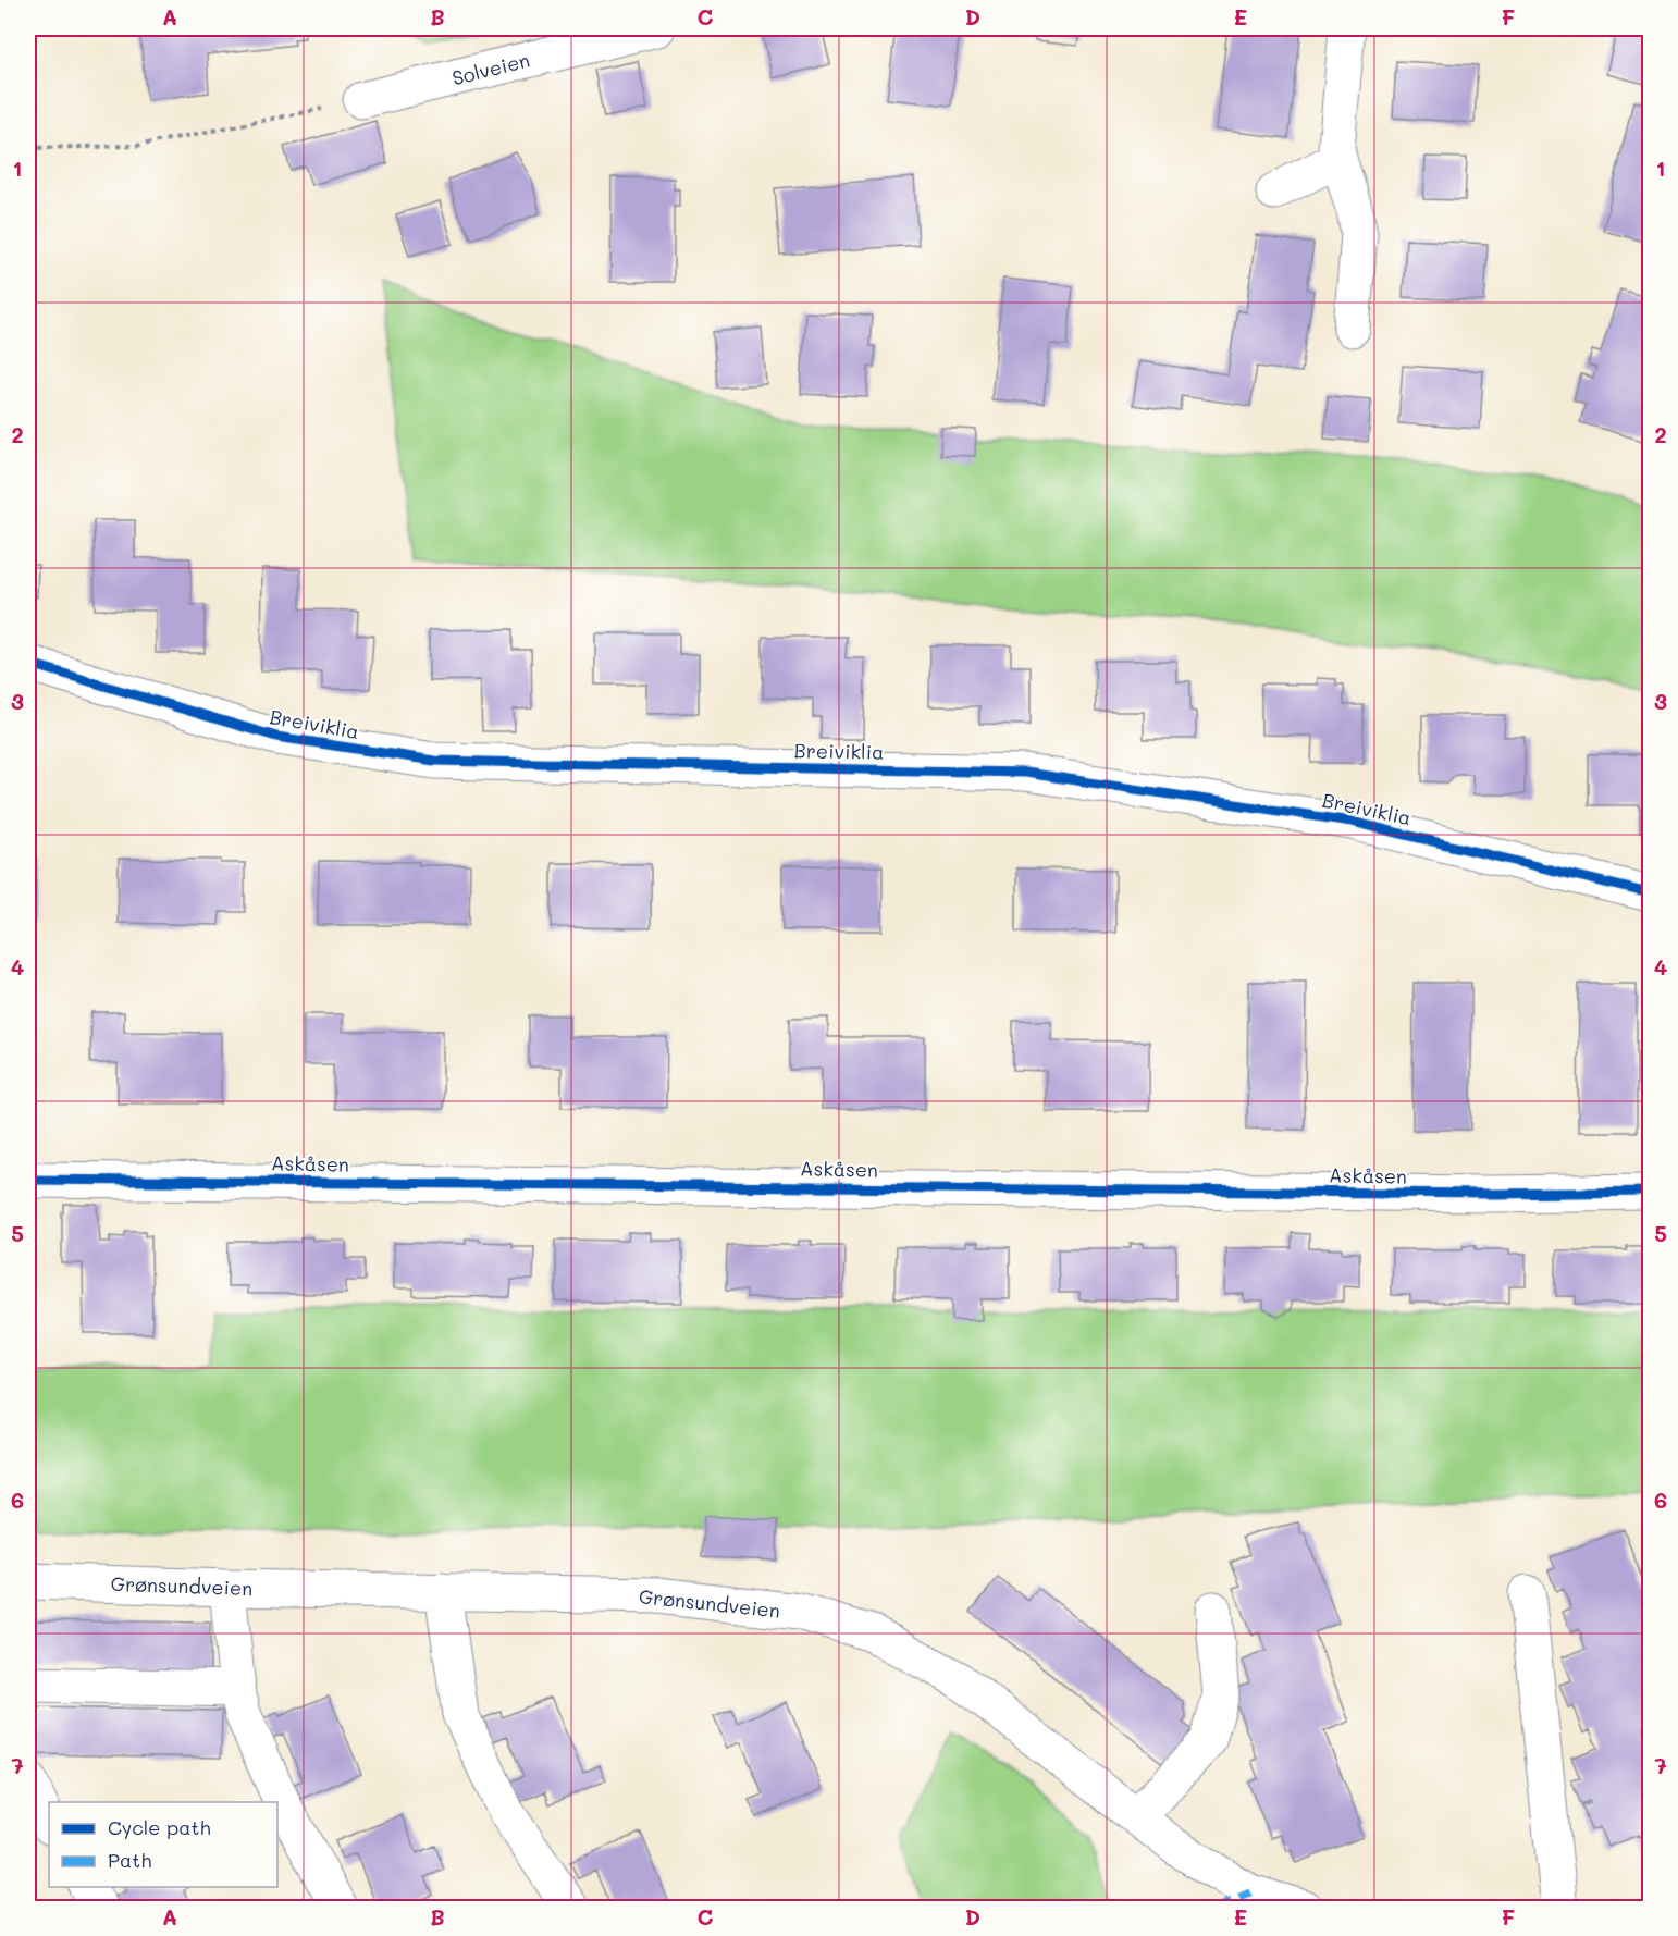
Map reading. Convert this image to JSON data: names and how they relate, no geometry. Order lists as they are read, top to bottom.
{
  "streets": {
    "street": [
      "Solveien",
      "Breiviklia",
      "Askåsen",
      "Grønsundveien"
    ]
  },
  "legend": ["Cycle path", "Path"],
  "grid": {
    "columns": [
      "A",
      "B",
      "C",
      "D",
      "E",
      "F"
    ],
    "rows": [
      "1",
      "2",
      "3",
      "4",
      "5",
      "6",
      "7"
    ]
  }
}
